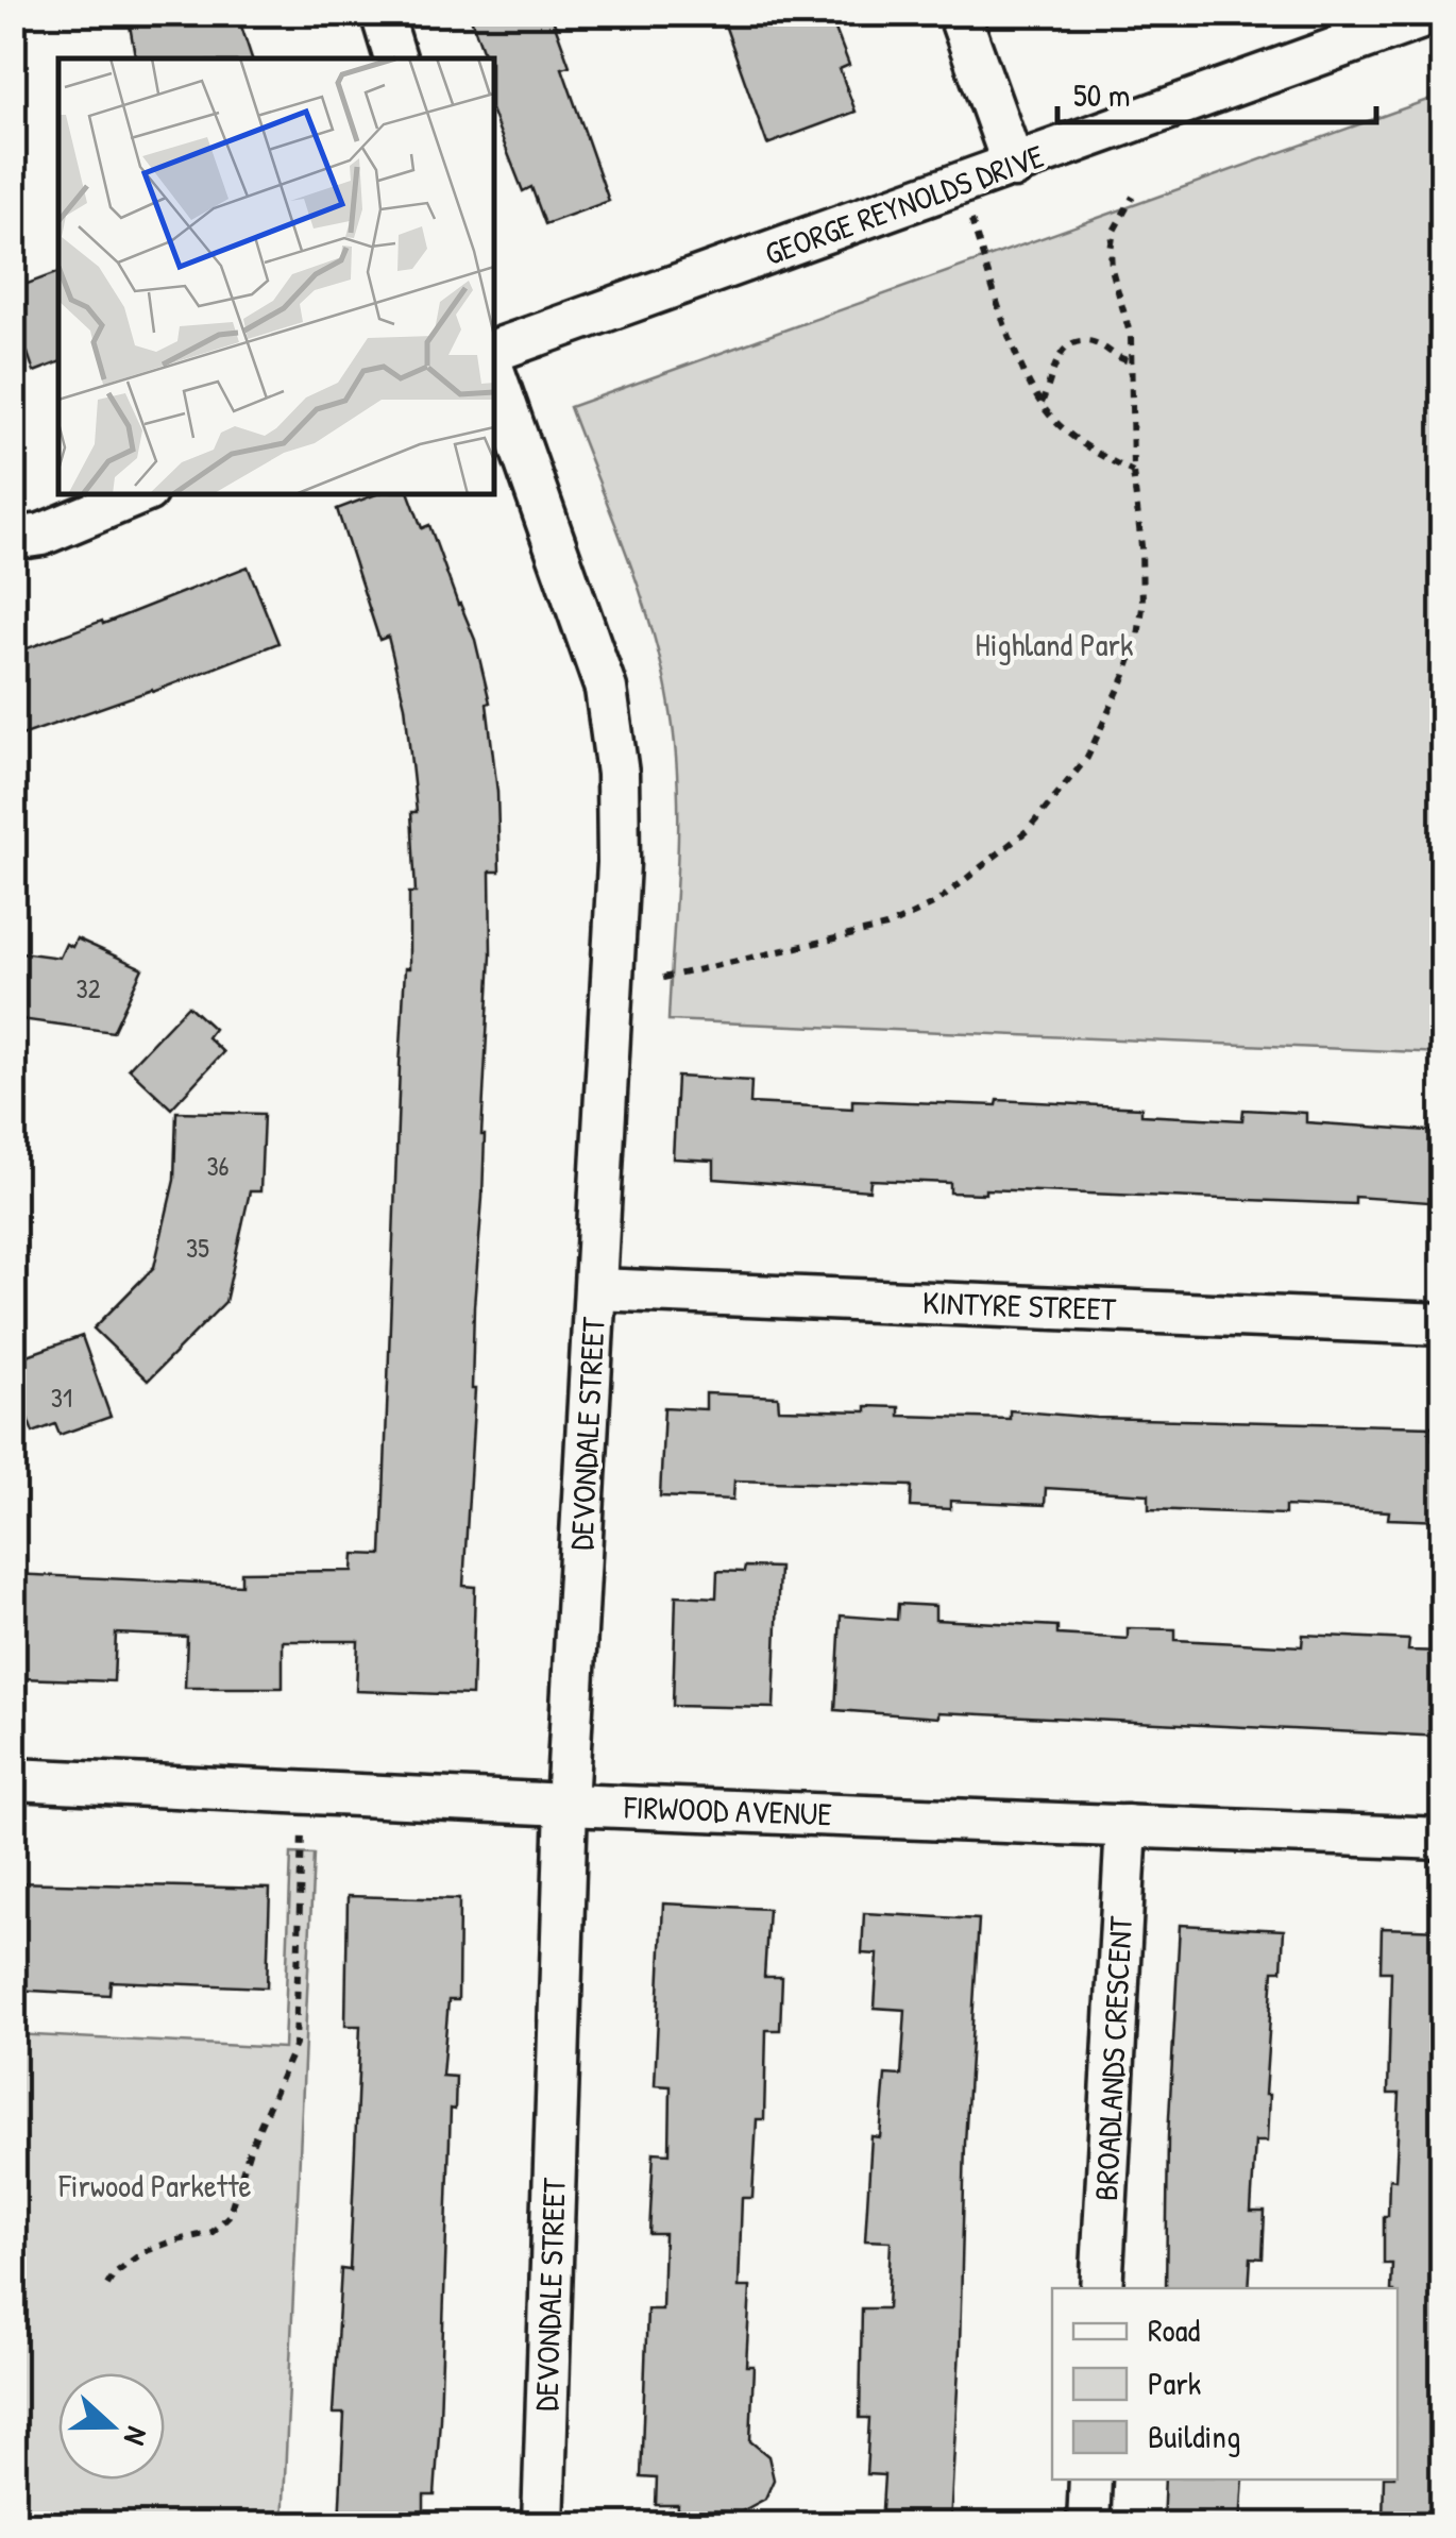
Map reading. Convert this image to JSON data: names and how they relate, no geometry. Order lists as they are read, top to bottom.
{
  "streets": {
    "street": [
      "GEORGE REYNOLDS DRIVE",
      "KINTYRE STREET",
      "DEVONDALE STREET",
      "FIRWOOD AVENUE",
      "BROADLANDS CRESCENT"
    ]
  },
  "crossings": [
    ["KINTYRE STREET", "DEVONDALE STREET"],
    ["DEVONDALE STREET", "FIRWOOD AVENUE"],
    ["FIRWOOD AVENUE", "BROADLANDS CRESCENT"]
  ],
  "parks": ["Highland Park", "Firwood Parkette"],
  "house_numbers": [
    "32",
    "36",
    "35",
    "31"
  ],
  "legend": ["Road", "Park", "Building"],
  "scale_bar": "50 m",
  "north": "right"
}
